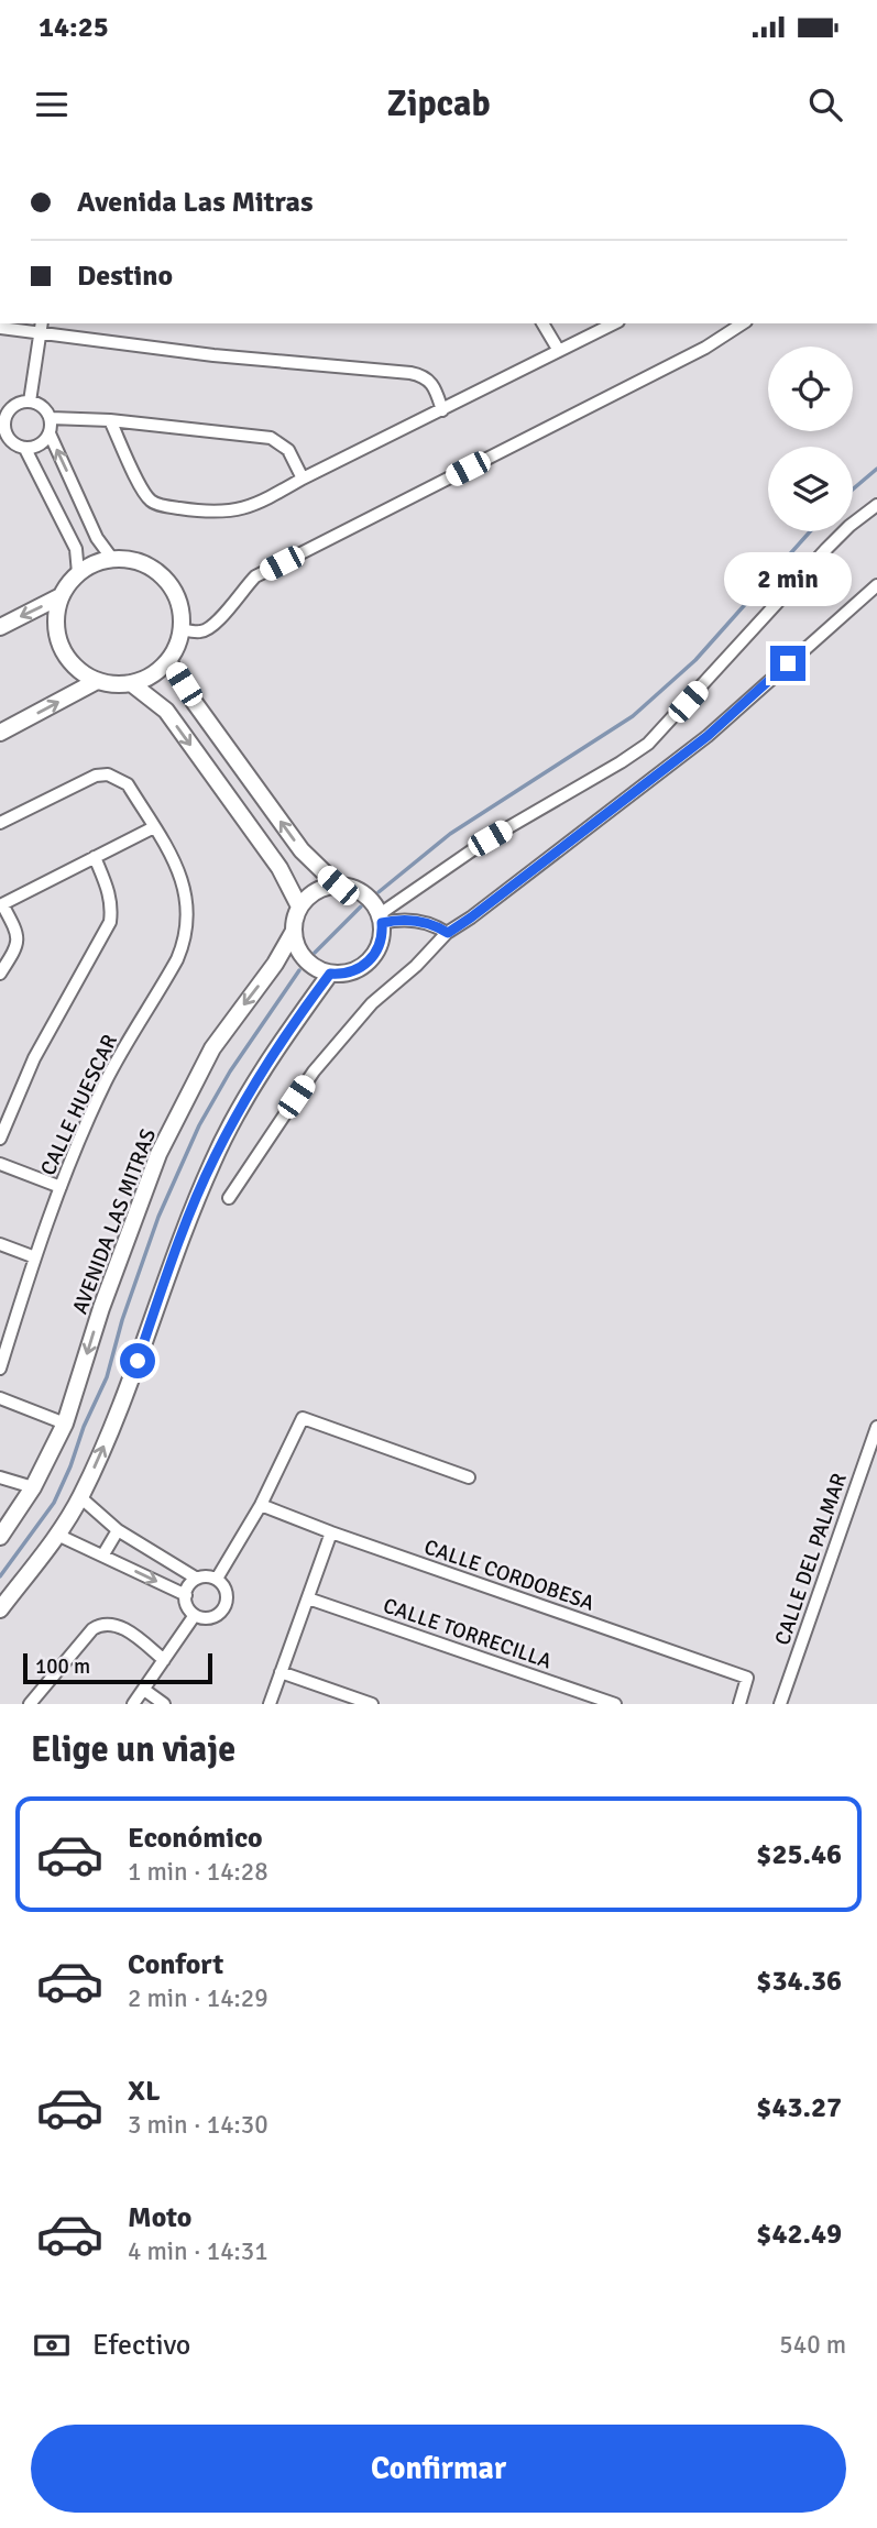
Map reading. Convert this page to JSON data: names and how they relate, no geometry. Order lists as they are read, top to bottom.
{
  "streets": {
    "street": [
      "CALLE HUESCAR",
      "AVENIDA LAS MITRAS",
      "CALLE DEL PALMAR",
      "CALLE CORDOBESA",
      "CALLE TORRECILLA"
    ]
  },
  "scale_bar": "100 m",
  "page": {
    "status": "14:25",
    "header": "Zipcab",
    "banner": ["Avenida Las Mitras", "Destino"],
    "bubble": "2 min",
    "scale": "100 m",
    "heading": "Elige un viaje",
    "list": [
      {
        "name": "Económico",
        "note": "1 min · 14:28",
        "value": "$25.46"
      },
      {
        "name": "Confort",
        "note": "2 min · 14:29",
        "value": "$34.36"
      },
      {
        "name": "XL",
        "note": "3 min · 14:30",
        "value": "$43.27"
      },
      {
        "name": "Moto",
        "note": "4 min · 14:31",
        "value": "$42.49"
      }
    ],
    "pay": ["Efectivo", "540 m"],
    "buttons": "Confirmar"
  }
}
